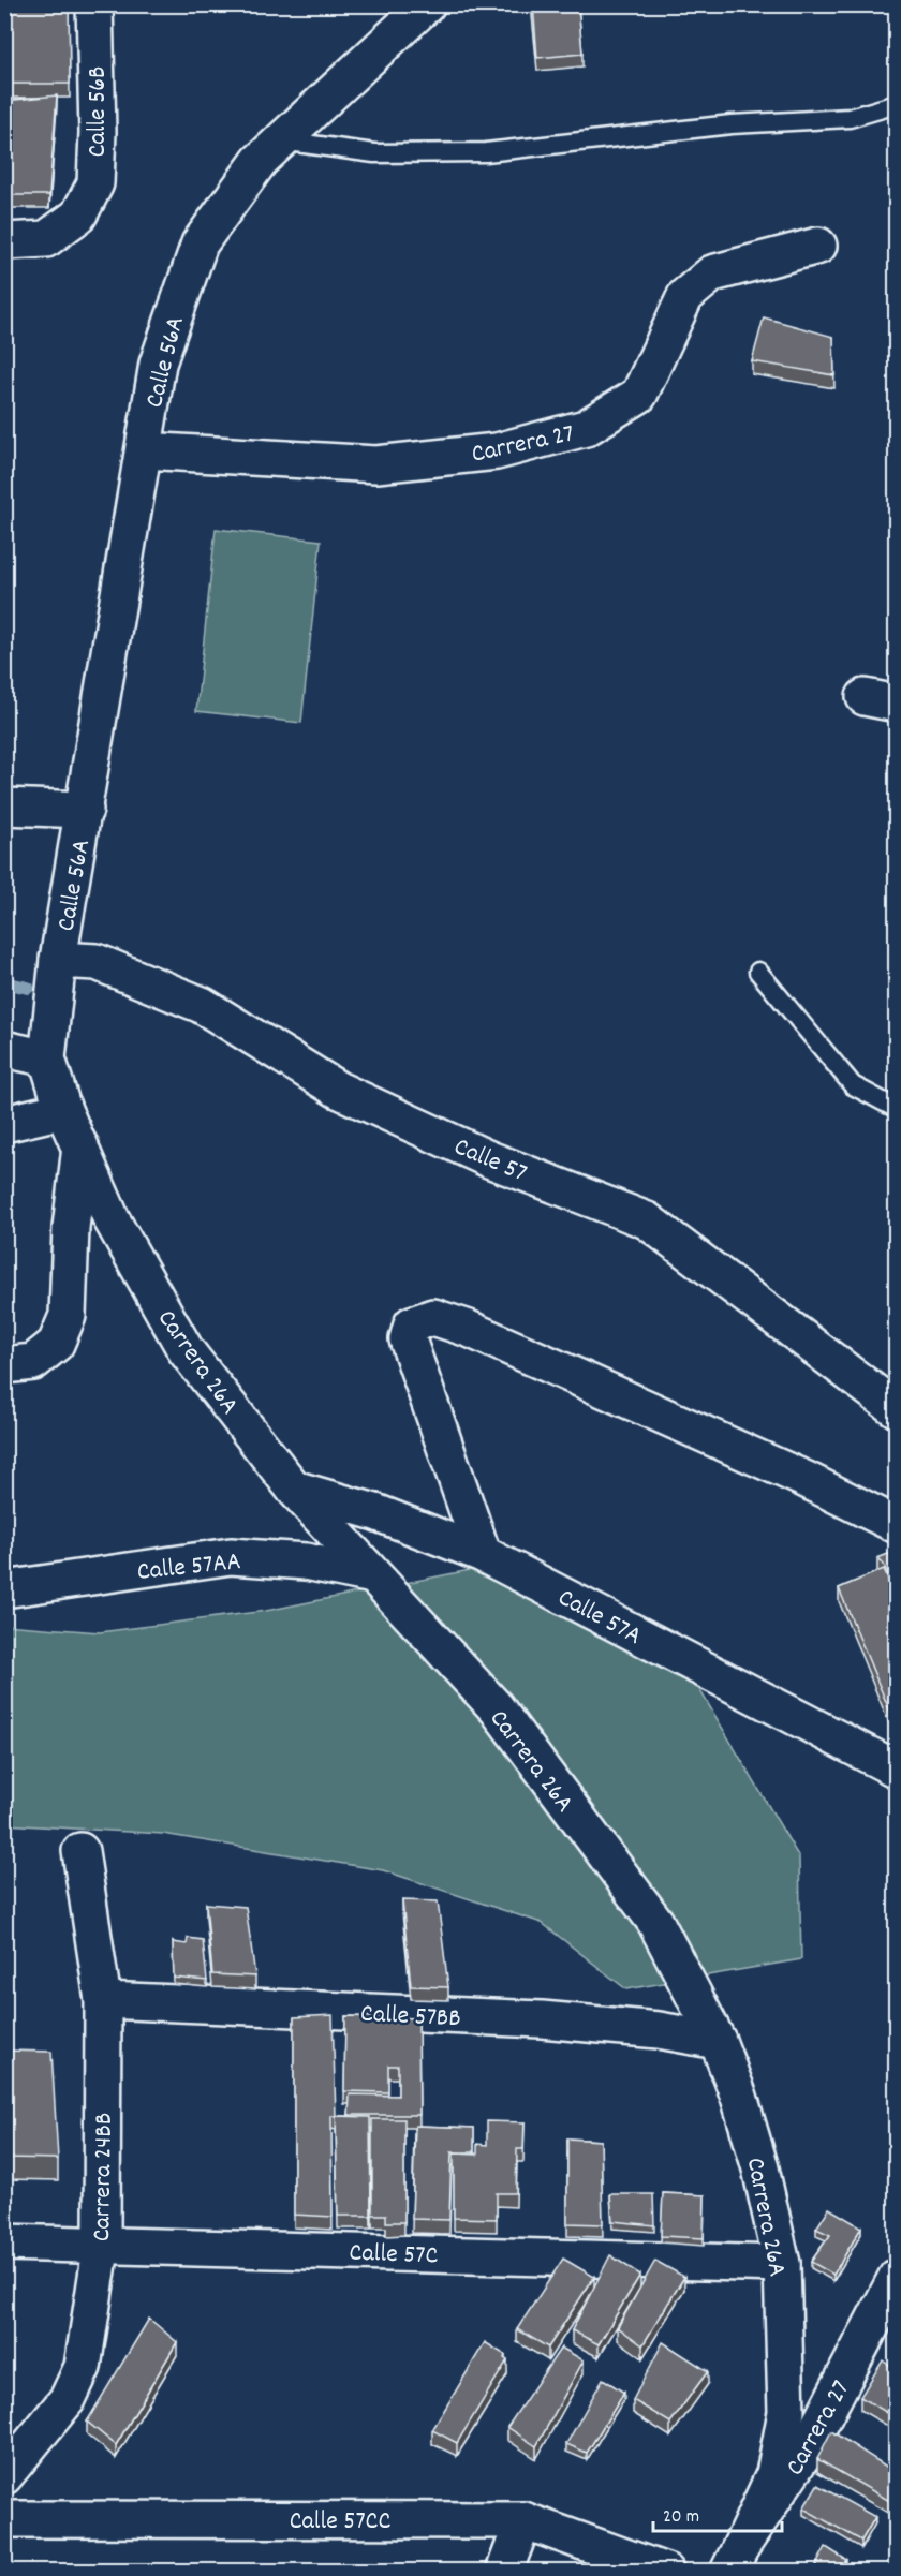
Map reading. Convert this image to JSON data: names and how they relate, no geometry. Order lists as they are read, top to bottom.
{
  "streets": {
    "street": [
      "Calle 56B",
      "Calle 56A",
      "Carrera 27",
      "Calle 57",
      "Carrera 26A",
      "Calle 57AA",
      "Calle 57A",
      "Calle 57BB",
      "Carrera 24BB",
      "Calle 57C",
      "Calle 57CC"
    ]
  },
  "crossings": [
    ["Calle 56A", "Carrera 27"],
    ["Calle 56A", "Calle 57"],
    ["Calle 56A", "Carrera 26A"],
    ["Carrera 27", "Carrera 26A"],
    ["Calle 57", "Carrera 26A"],
    ["Carrera 26A", "Calle 57AA"],
    ["Carrera 26A", "Calle 57A"],
    ["Carrera 26A", "Calle 57BB"],
    ["Carrera 26A", "Calle 57C"],
    ["Calle 57BB", "Carrera 24BB"],
    ["Carrera 24BB", "Calle 57C"]
  ],
  "scale_bar": "20 m"
}
